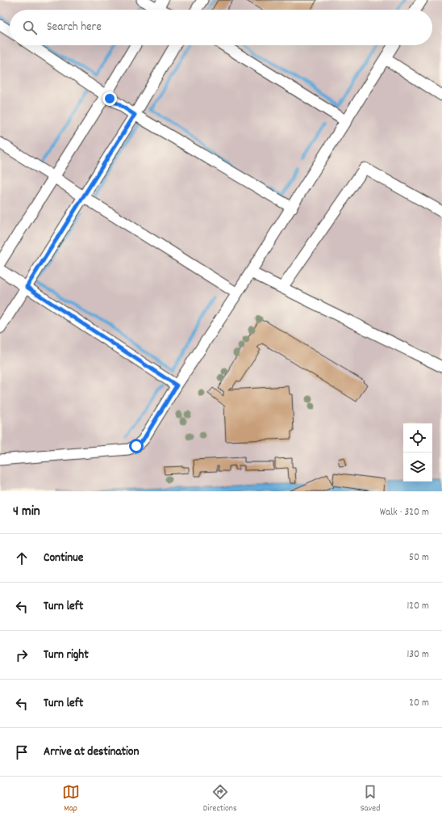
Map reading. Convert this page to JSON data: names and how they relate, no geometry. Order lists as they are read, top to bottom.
{
  "page": {
    "search": "Search here",
    "heading": ["4 min", "Walk · 320 m"],
    "list": [
      ["Continue", "50 m"],
      ["Turn left", "120 m"],
      ["Turn right", "130 m"],
      ["Turn left", "20 m"],
      "Arrive at destination"
    ],
    "nav": ["Map", "Directions", "Saved"]
  }
}
